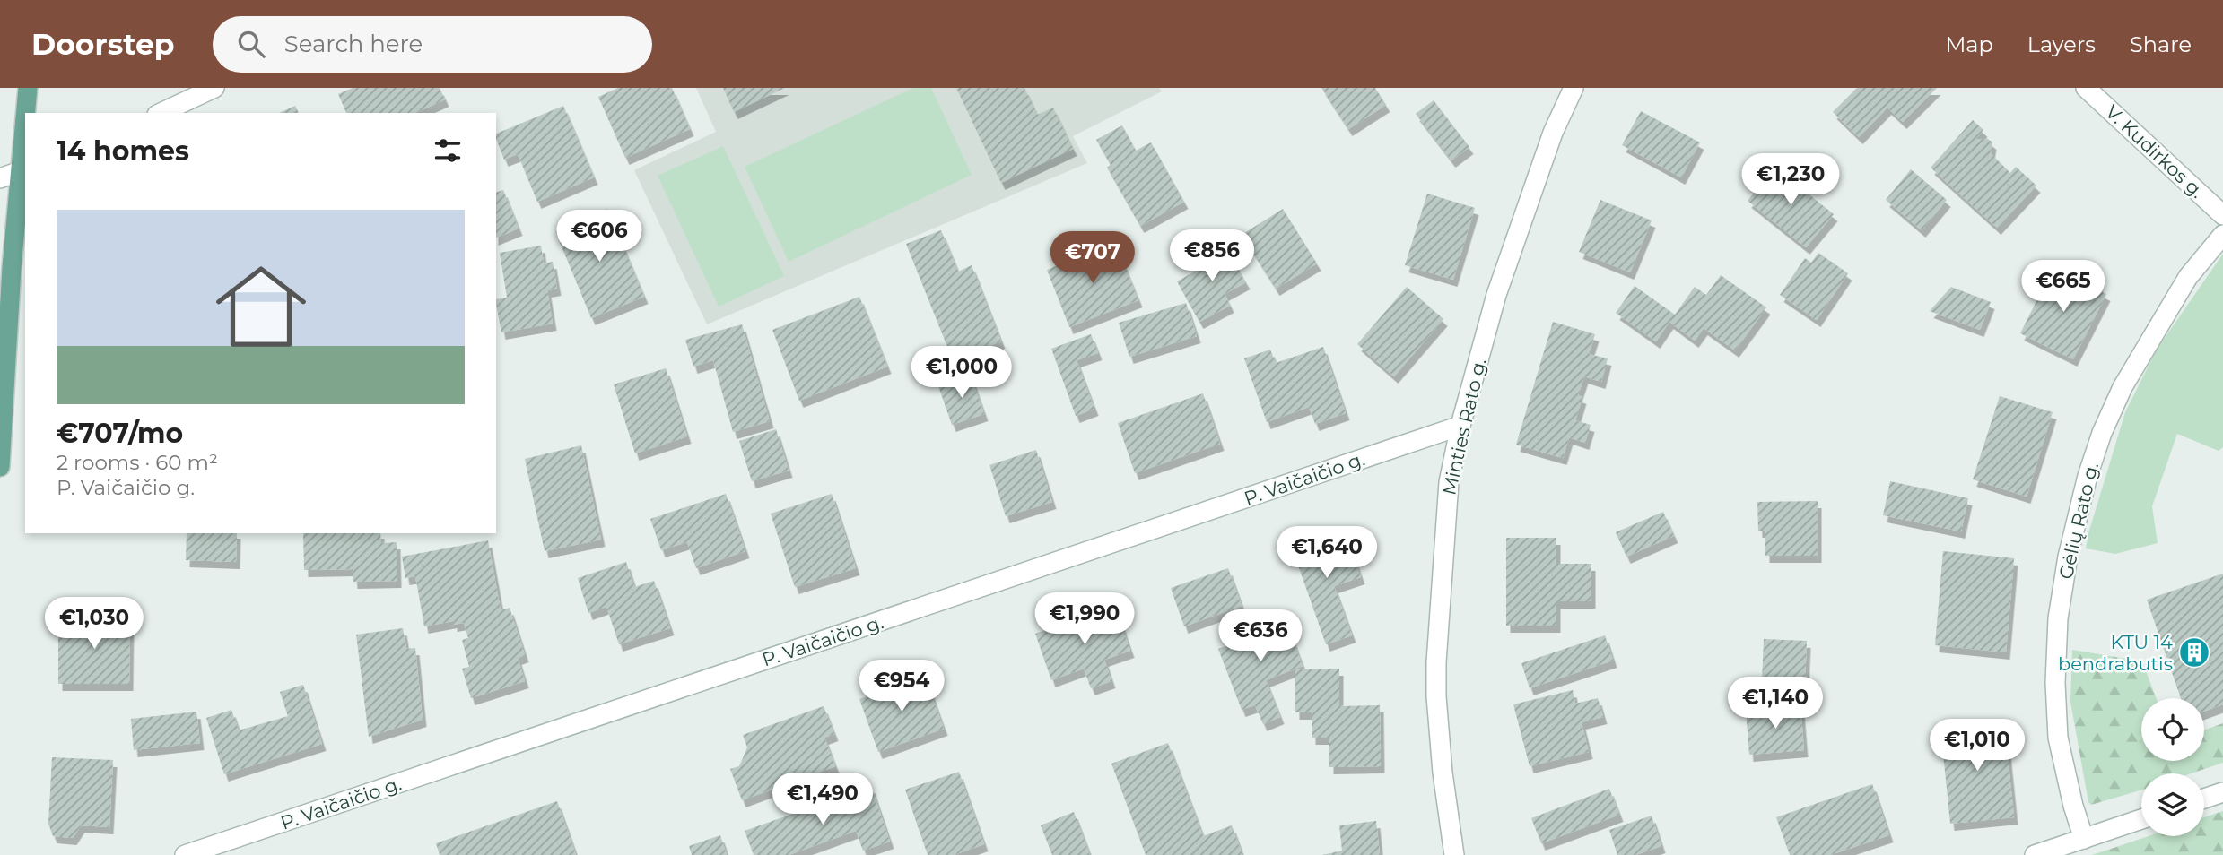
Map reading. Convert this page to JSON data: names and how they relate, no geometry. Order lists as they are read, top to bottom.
{
  "streets": {
    "street": [
      "V. Kudirkos g.",
      "Minties Rato g.",
      "P. Vaičaičio g.",
      "Gėlių Rato g."
    ]
  },
  "crossings": [
    ["Minties Rato g.", "P. Vaičaičio g."]
  ],
  "places": {
    "building": ["KTU 14 bendrabutis"]
  },
  "page": {
    "header": "Doorstep",
    "search": "Search here",
    "nav": ["Map", "Layers", "Share"],
    "heading": "14 homes",
    "price": [
      "€1,230",
      "€606",
      "€856",
      "€707",
      "€665",
      "€1,000",
      "€1,640",
      "€1,990",
      "€1,030",
      "€636",
      "€954",
      "€1,140",
      "€1,010",
      "€1,490"
    ],
    "list": [
      {
        "name": "€707/mo",
        "note": "2 rooms · 60 m² · P. Vaičaičio g."
      }
    ]
  }
}
